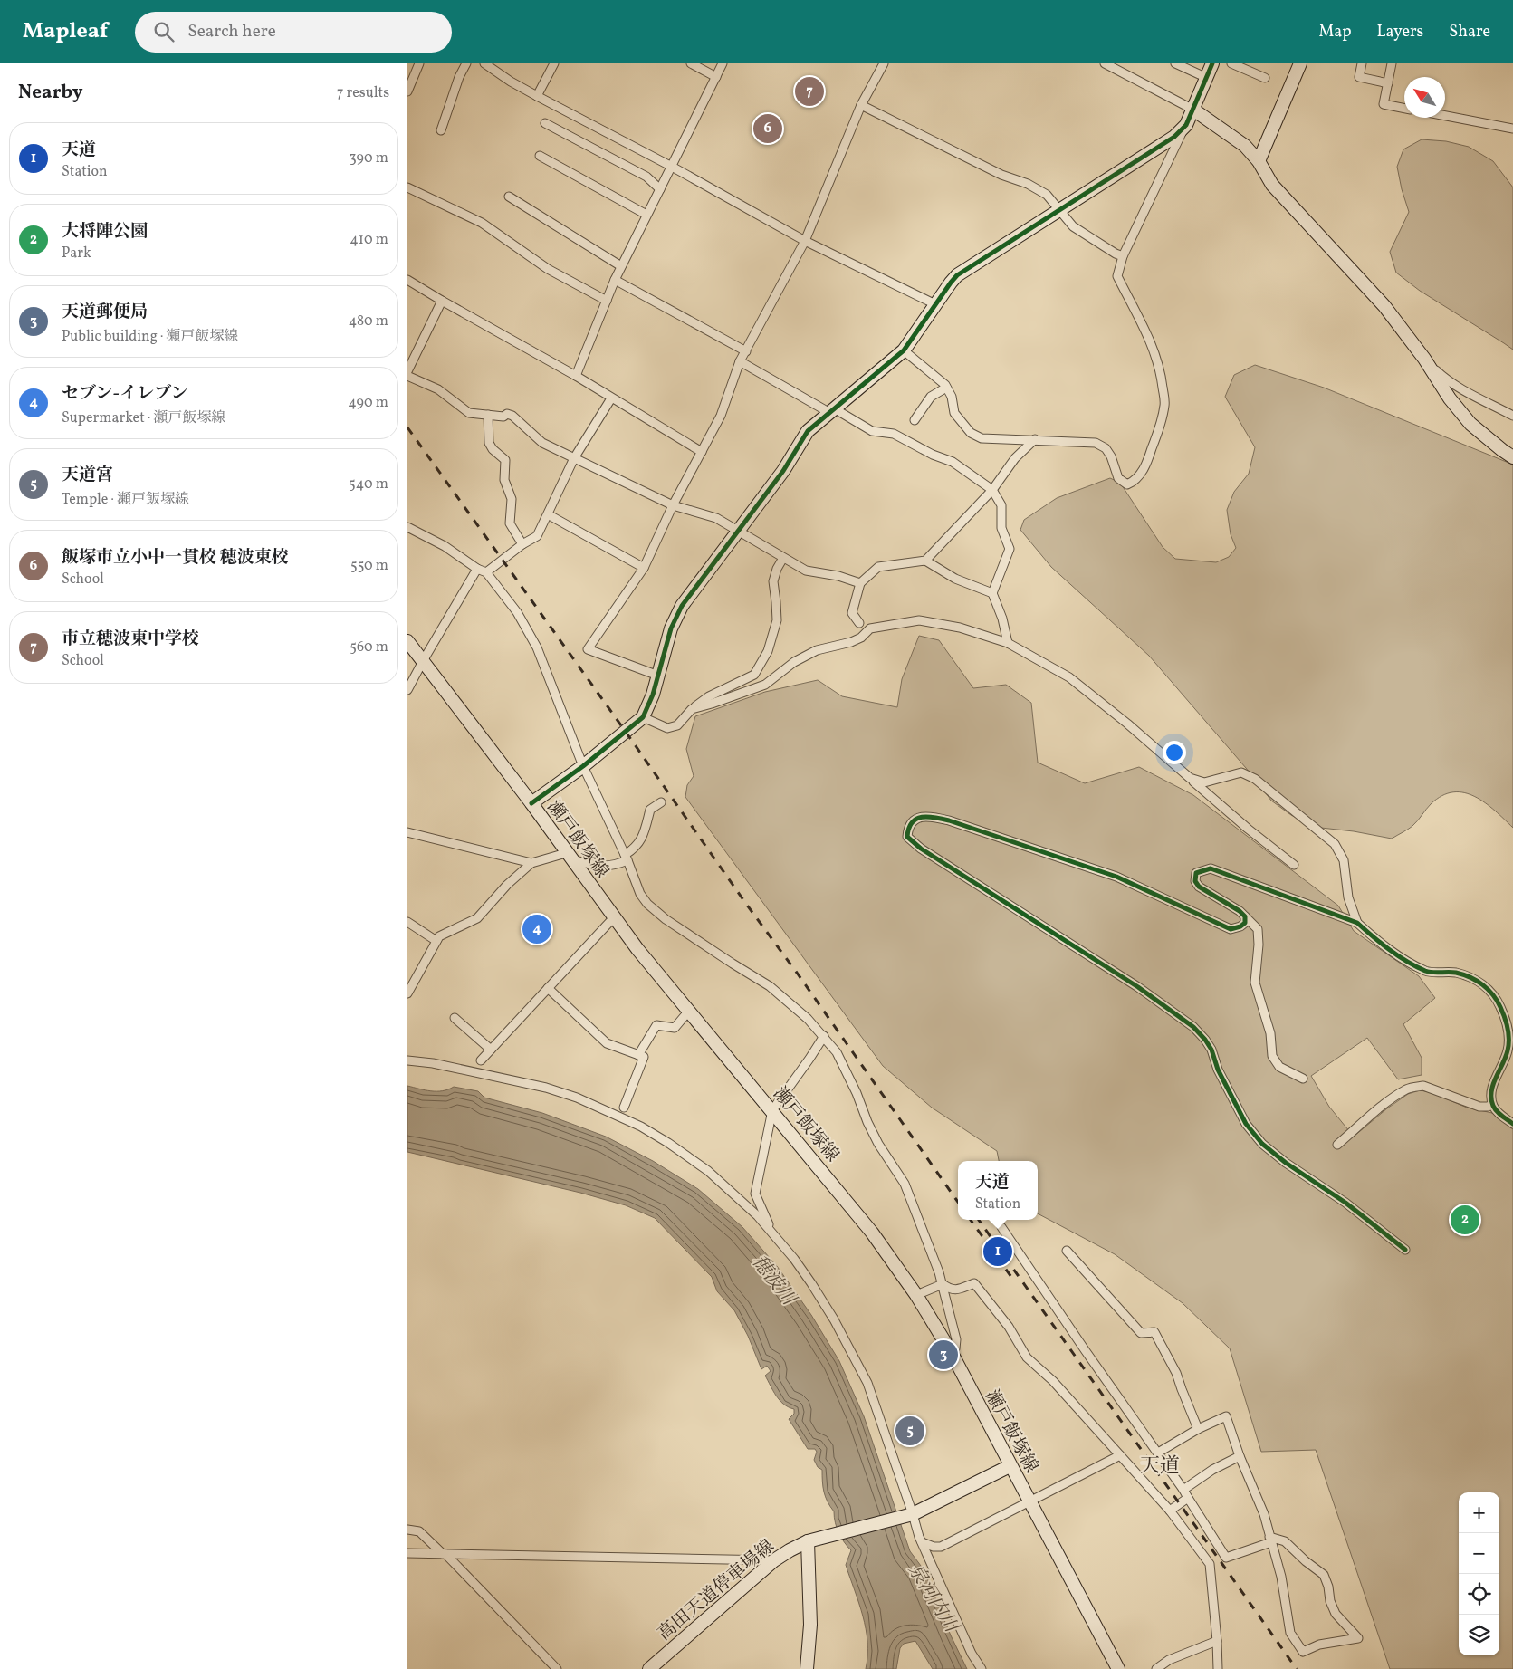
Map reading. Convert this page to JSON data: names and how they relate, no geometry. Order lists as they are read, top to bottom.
{
  "streets": {
    "main road": ["瀬戸飯塚線", "高田天道停車場線"]
  },
  "crossings": [
    ["瀬戸飯塚線", "高田天道停車場線"]
  ],
  "districts": ["天道"],
  "water": ["穂波川", "泉河内川"],
  "north": "top left",
  "page": {
    "header": "Mapleaf",
    "search": "Search here",
    "nav": ["Map", "Layers", "Share"],
    "heading": ["Nearby", "7 results"],
    "pins": [
      "7",
      "6",
      "4",
      "2",
      "1",
      "3",
      "5"
    ],
    "list": [
      {
        "mark": "1",
        "name": "天道",
        "note": "Station",
        "value": "390 m"
      },
      {
        "mark": "2",
        "name": "大将陣公園",
        "note": "Park",
        "value": "410 m"
      },
      {
        "mark": "3",
        "name": "天道郵便局",
        "note": "Public building · 瀬戸飯塚線",
        "value": "480 m"
      },
      {
        "mark": "4",
        "name": "セブン-イレブン",
        "note": "Supermarket · 瀬戸飯塚線",
        "value": "490 m"
      },
      {
        "mark": "5",
        "name": "天道宮",
        "note": "Temple · 瀬戸飯塚線",
        "value": "540 m"
      },
      {
        "mark": "6",
        "name": "飯塚市立小中一貫校 穂波東校",
        "note": "School",
        "value": "550 m"
      },
      {
        "mark": "7",
        "name": "市立穂波東中学校",
        "note": "School",
        "value": "560 m"
      }
    ],
    "popup": ["天道", "Station"],
    "map_buttons": ["+", "−"]
  }
}
